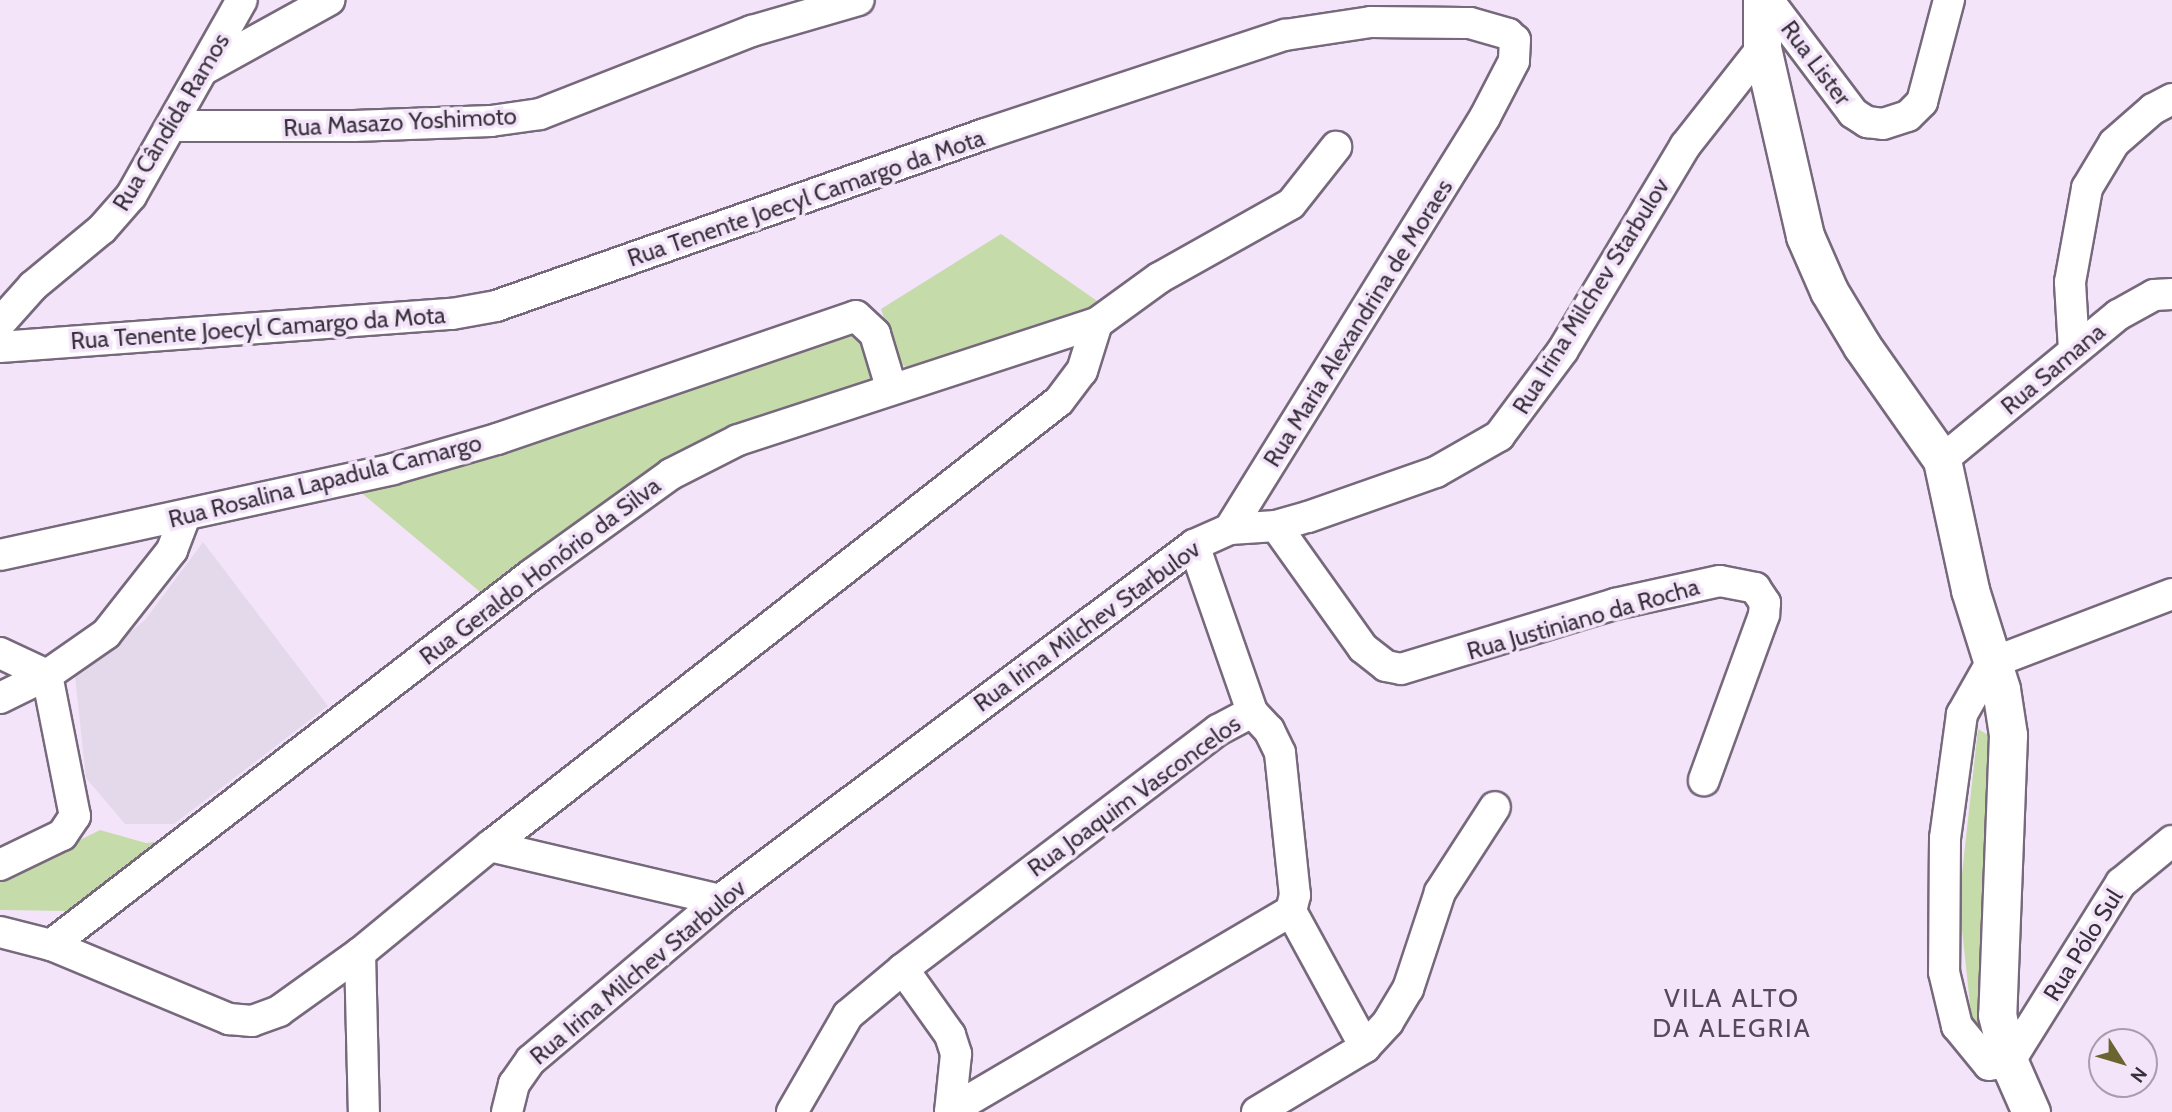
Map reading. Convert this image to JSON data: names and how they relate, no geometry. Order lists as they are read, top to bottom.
{
  "streets": {
    "street": [
      "Rua Lister",
      "Rua Cândida Ramos",
      "Rua Masazo Yoshimoto",
      "Rua Tenente Joecyl Camargo da Mota",
      "Rua Irina Milchev Starbulov",
      "Rua Maria Alexandrina de Moraes",
      "Rua Samana",
      "Rua Rosalina Lapadula Camargo",
      "Rua Geraldo Honório da Silva",
      "Rua Justiniano da Rocha",
      "Rua Joaquim Vasconcelos",
      "Rua Pólo Sul"
    ]
  },
  "crossings": [
    ["Rua Cândida Ramos", "Rua Masazo Yoshimoto"],
    ["Rua Tenente Joecyl Camargo da Mota", "Rua Maria Alexandrina de Moraes"],
    ["Rua Irina Milchev Starbulov", "Rua Maria Alexandrina de Moraes"],
    ["Rua Irina Milchev Starbulov", "Rua Justiniano da Rocha"],
    ["Rua Rosalina Lapadula Camargo", "Rua Geraldo Honório da Silva"]
  ],
  "districts": ["VILA ALTO DA ALEGRIA"],
  "north": "bottom right"
}
